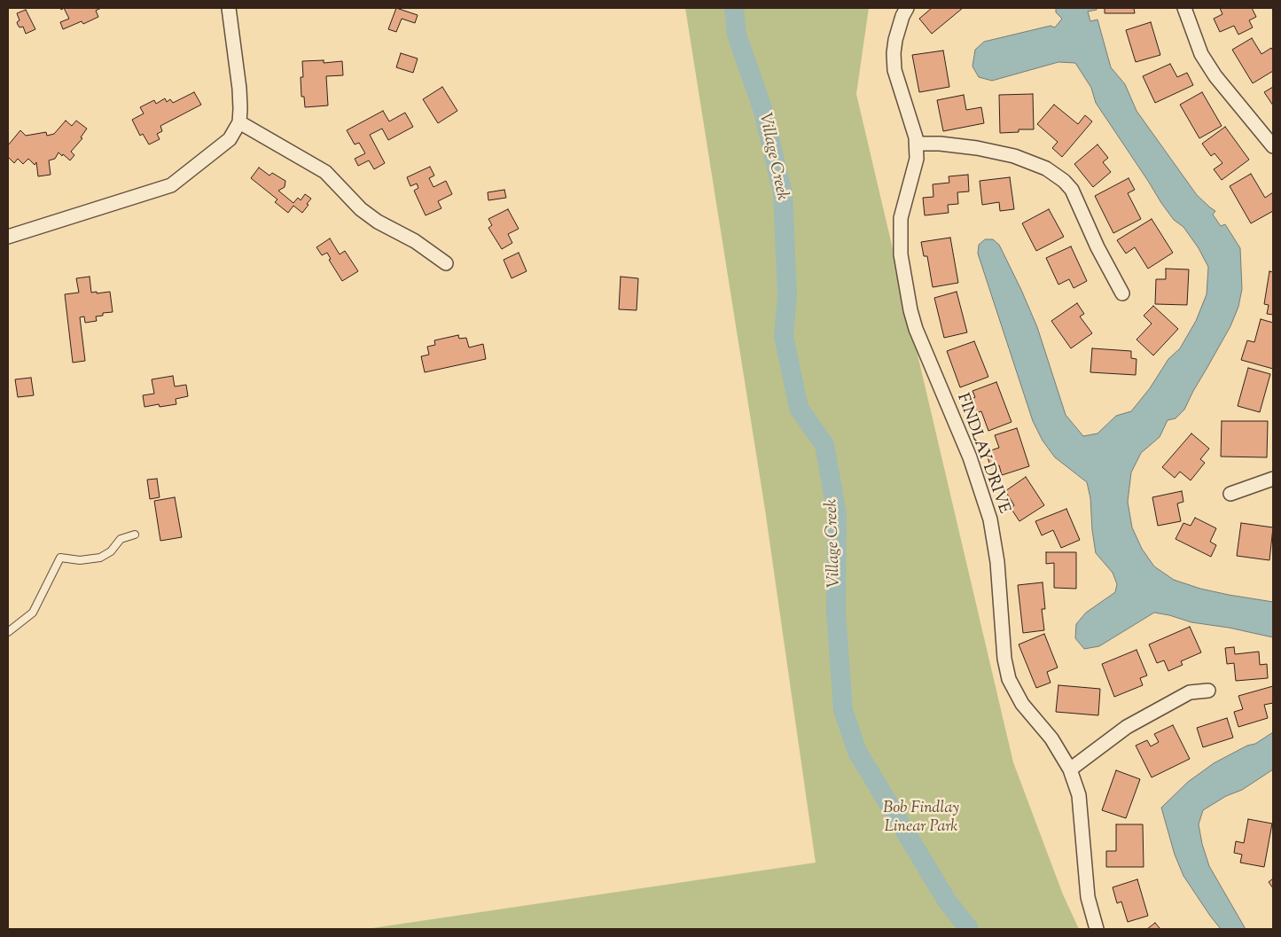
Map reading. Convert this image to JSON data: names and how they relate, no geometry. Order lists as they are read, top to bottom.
{
  "streets": {
    "street": ["FINDLAY DRIVE"]
  },
  "water": ["Village Creek"],
  "parks": ["Bob Findlay Linear Park"]
}
